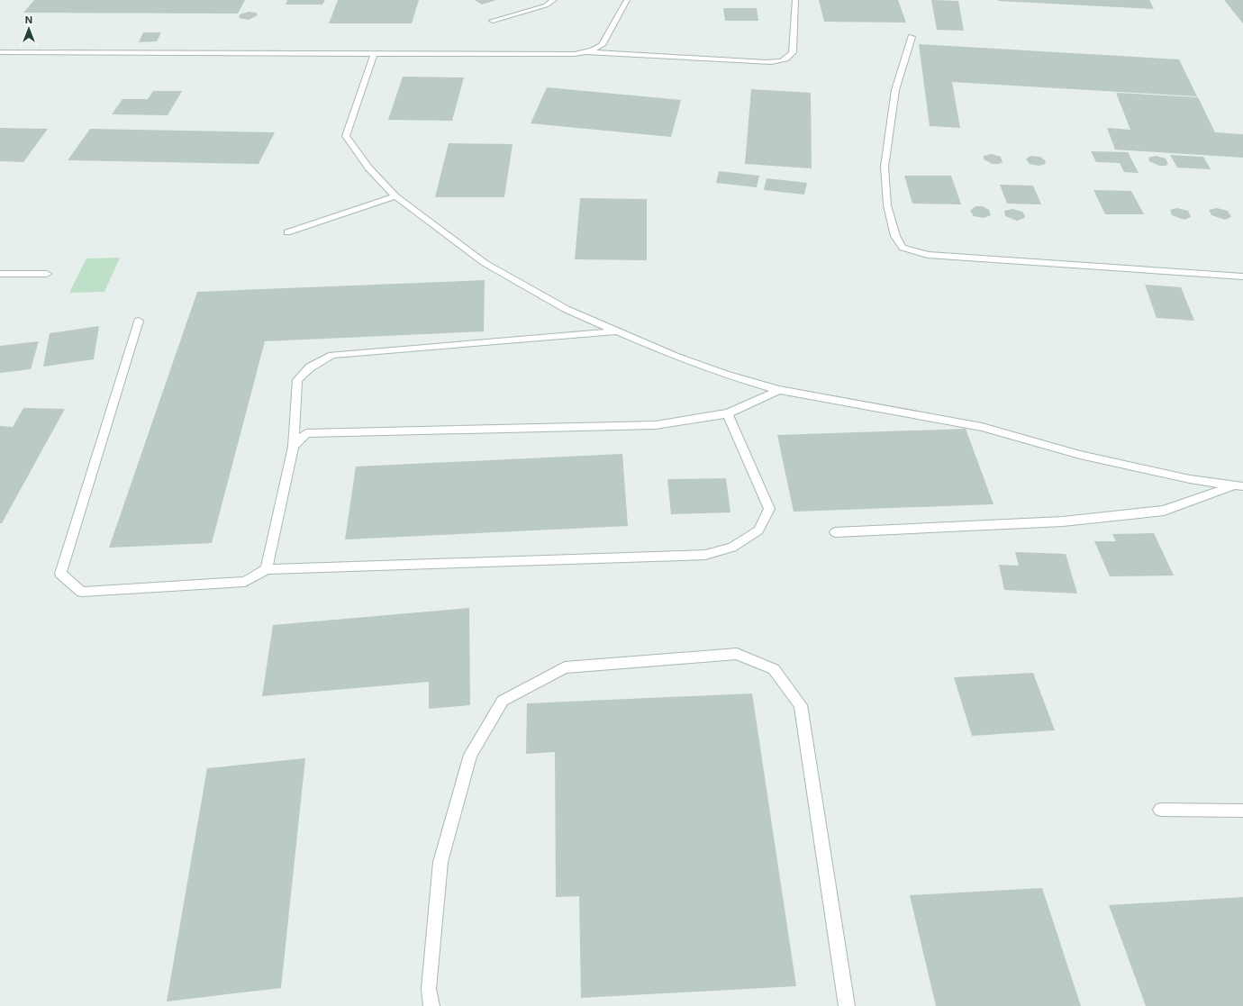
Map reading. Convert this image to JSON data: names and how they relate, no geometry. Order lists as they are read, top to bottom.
{
  "north": "top"
}
